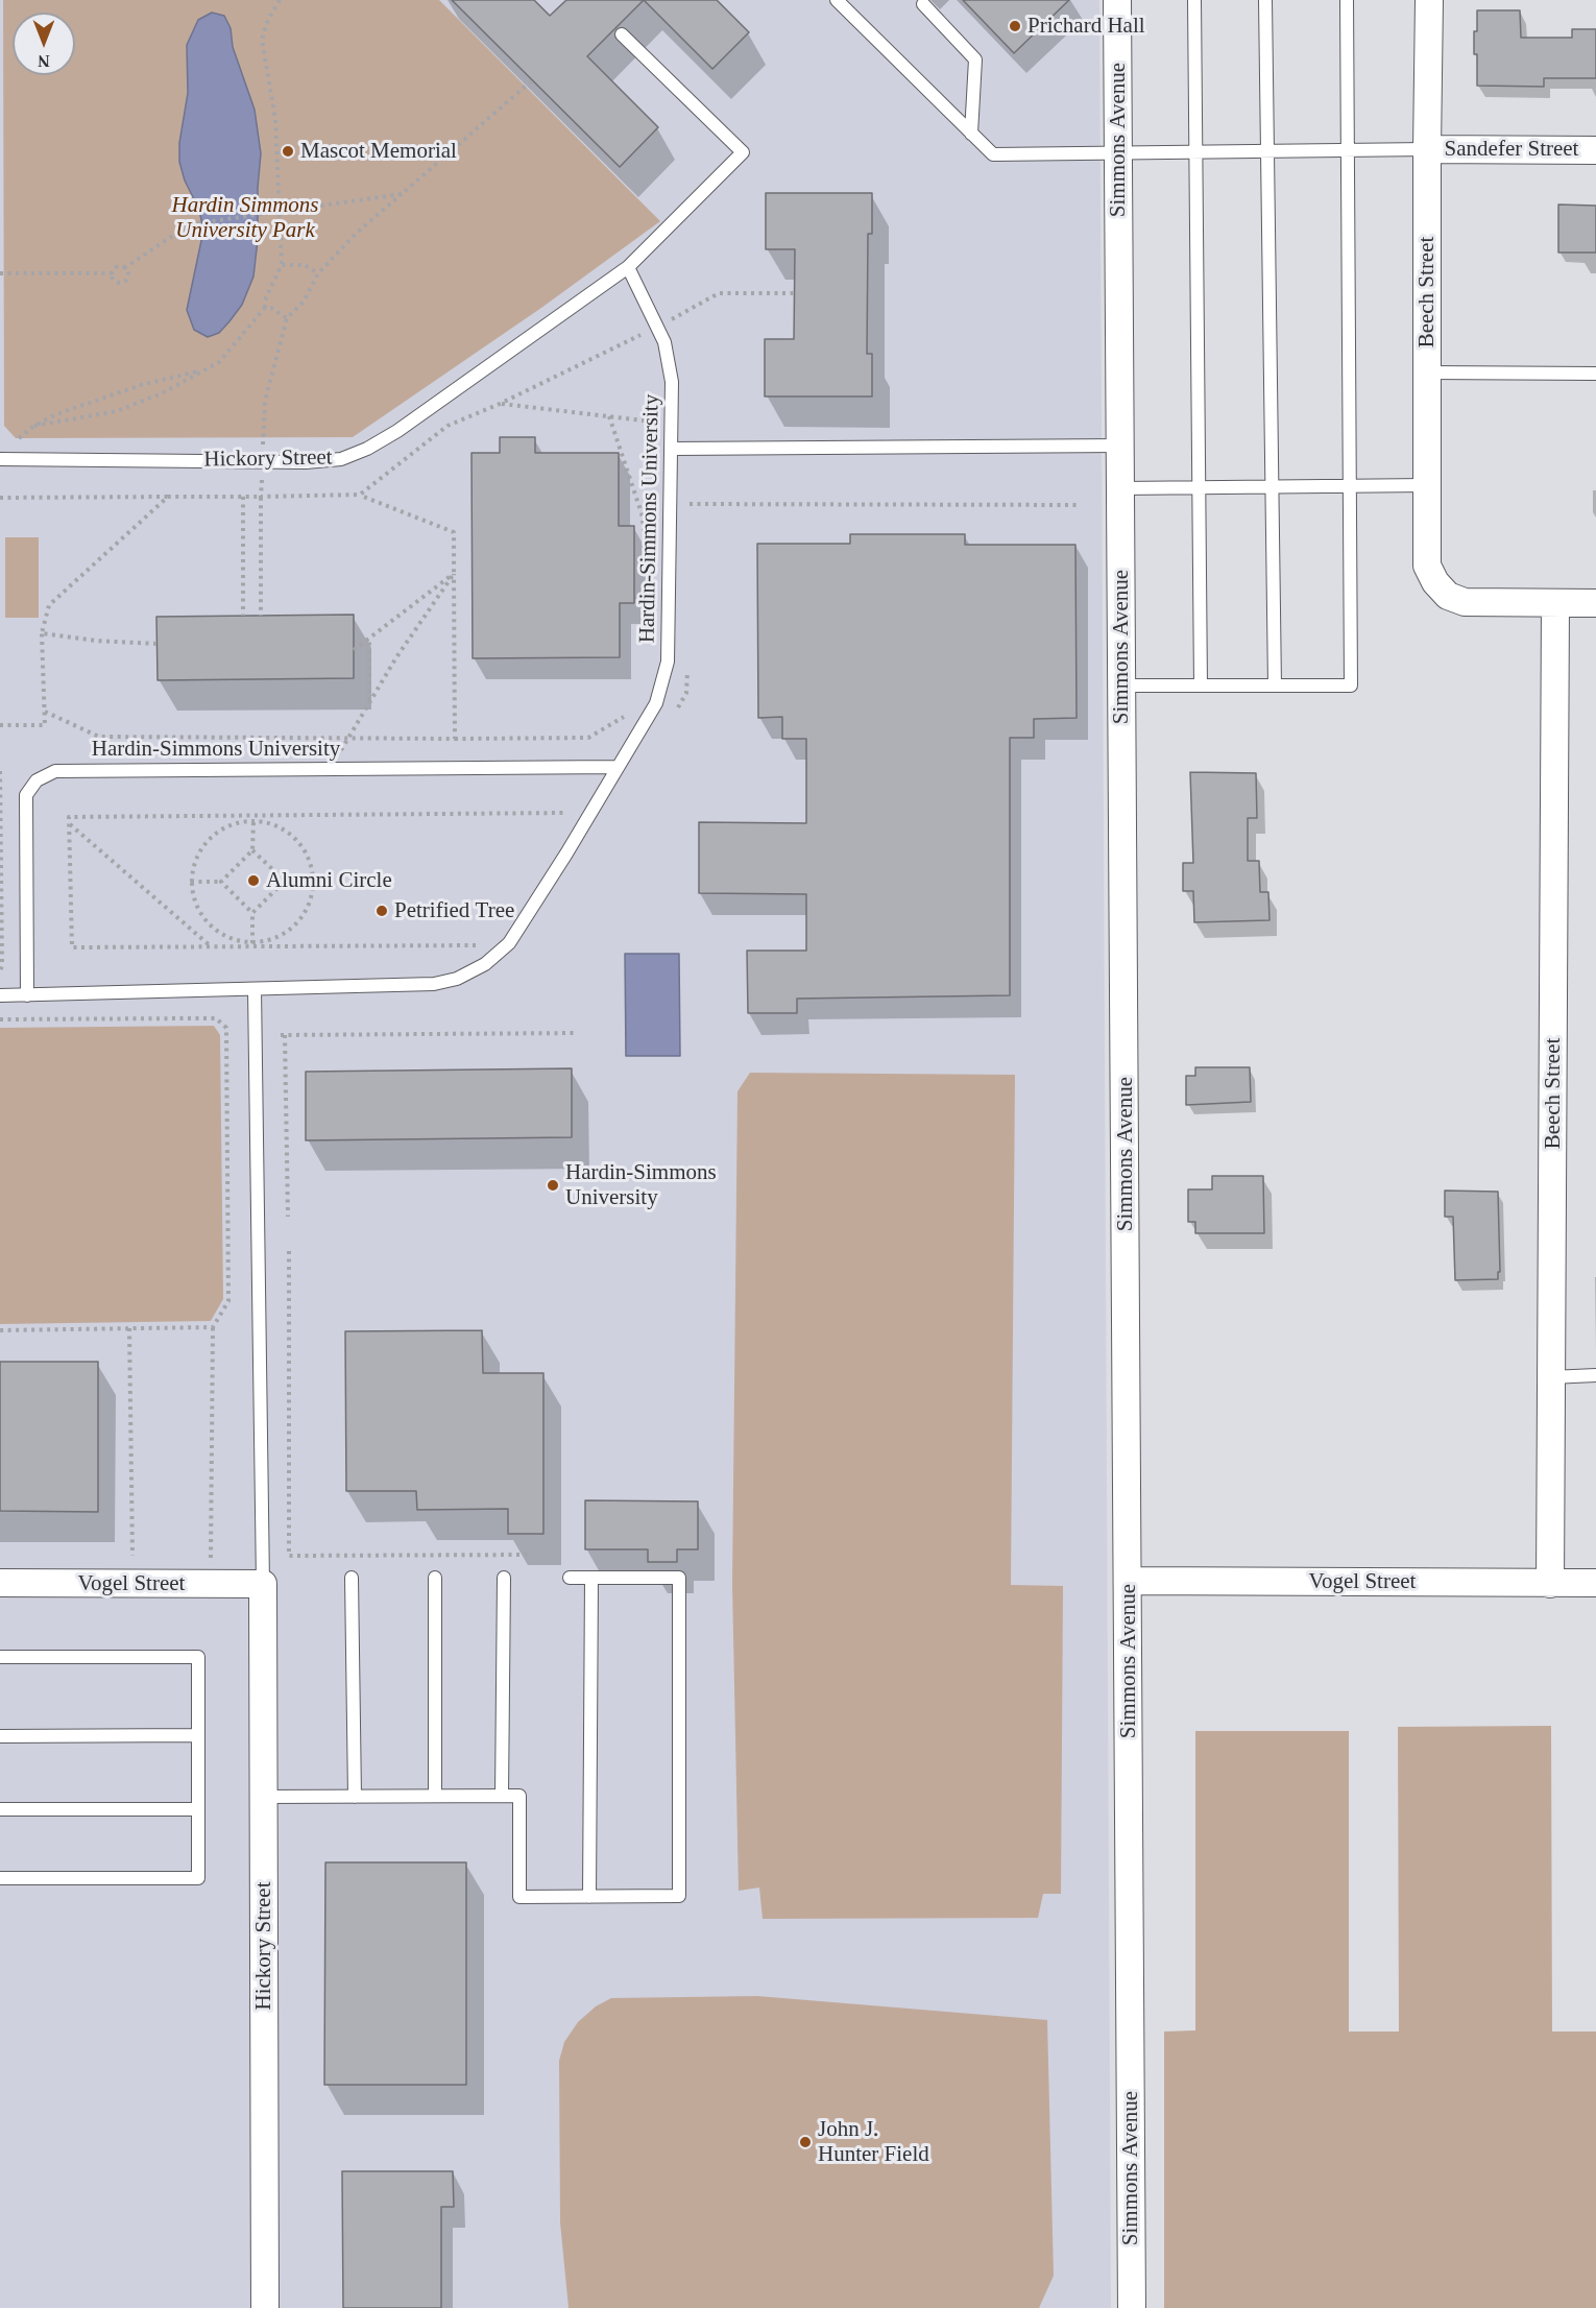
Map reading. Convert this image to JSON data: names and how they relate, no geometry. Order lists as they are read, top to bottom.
{
  "streets": {
    "street": [
      "Simmons Avenue",
      "Sandefer Street",
      "Beech Street",
      "Hickory Street",
      "Vogel Street"
    ],
    "lane": ["Hardin-Simmons University"]
  },
  "crossings": [
    ["Simmons Avenue", "Vogel Street"],
    ["Sandefer Street", "Beech Street"],
    ["Beech Street", "Vogel Street"],
    ["Hickory Street", "Hardin-Simmons University"],
    ["Hickory Street", "Vogel Street"]
  ],
  "parks": ["Hardin Simmons University Park"],
  "places": [
    "Prichard Hall",
    "Mascot Memorial",
    "Alumni Circle",
    "Petrified Tree",
    "Hardin-Simmons University",
    "John J. Hunter Field"
  ],
  "north": "bottom"
}
